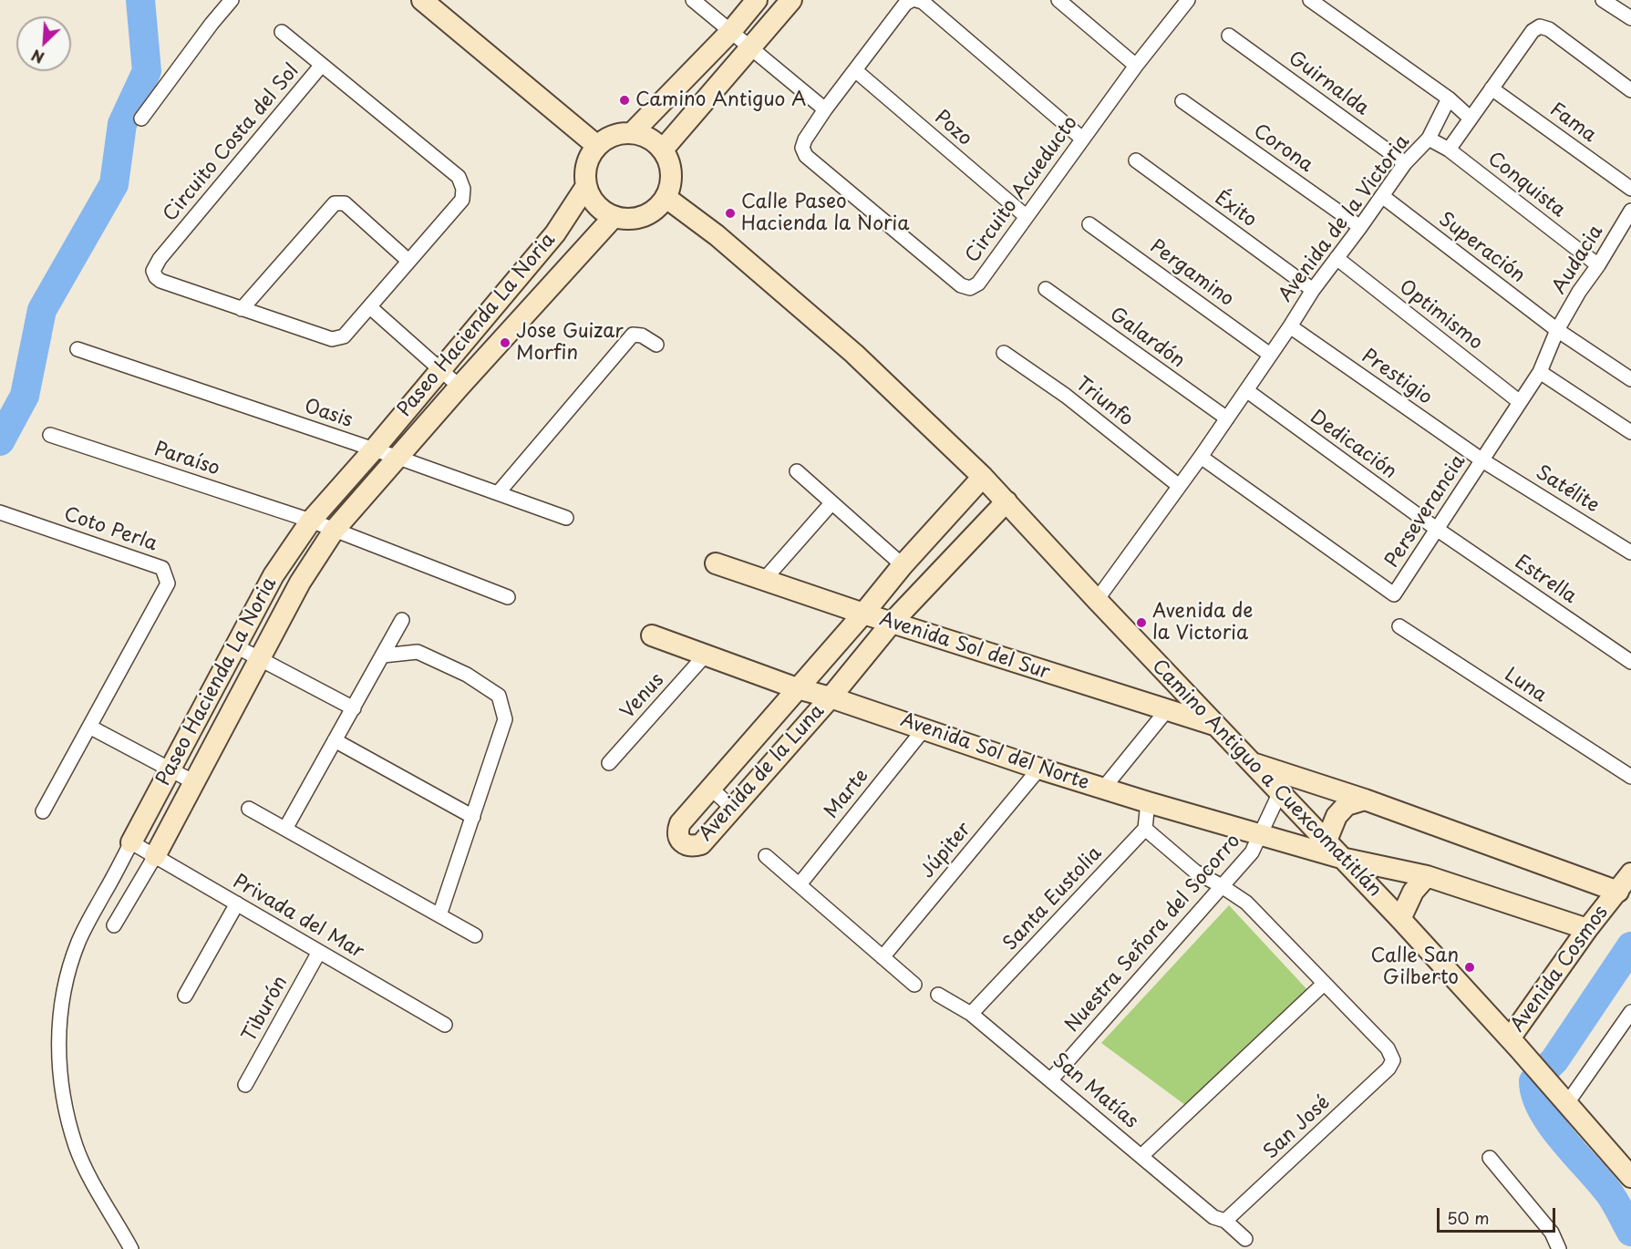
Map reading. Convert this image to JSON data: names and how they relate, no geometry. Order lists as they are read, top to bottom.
{
  "streets": {
    "street": [
      "Guirnalda",
      "Fama",
      "Pozo",
      "Circuito Costa del Sol",
      "Corona",
      "Conquista",
      "Circuito Acueducto",
      "Éxito",
      "Avenida de la Victoria",
      "Superación",
      "Audacia",
      "Pergamino",
      "Optimismo",
      "Paseo Hacienda La Noria",
      "Galardón",
      "Prestigio",
      "Triunfo",
      "Oasis",
      "Dedicación",
      "Paraíso",
      "Satélite",
      "Perseverancia",
      "Coto Perla",
      "Estrella",
      "Avenida Sol del Sur",
      "Luna",
      "Venus",
      "Avenida Sol del Norte",
      "Avenida de la Luna",
      "Camino Antiguo a Cuexcomatitlán",
      "Marte",
      "Júpiter",
      "Santa Eustolia",
      "Privada del Mar",
      "Nuestra Señora del Socorro",
      "Avenida Cosmos",
      "Tiburón",
      "San Matías",
      "San José"
    ]
  },
  "crossings": [
    ["Guirnalda", "Avenida de la Victoria"],
    ["Pozo", "Circuito Acueducto"],
    ["Corona", "Avenida de la Victoria"],
    ["Conquista", "Avenida de la Victoria"],
    ["Conquista", "Audacia"],
    ["Éxito", "Avenida de la Victoria"],
    ["Avenida de la Victoria", "Superación"],
    ["Avenida de la Victoria", "Pergamino"],
    ["Avenida de la Victoria", "Optimismo"],
    ["Avenida de la Victoria", "Galardón"],
    ["Avenida de la Victoria", "Prestigio"],
    ["Avenida de la Victoria", "Triunfo"],
    ["Avenida de la Victoria", "Dedicación"],
    ["Avenida de la Victoria", "Perseverancia"],
    ["Avenida de la Victoria", "Camino Antiguo a Cuexcomatitlán"],
    ["Superación", "Audacia"],
    ["Superación", "Perseverancia"],
    ["Audacia", "Perseverancia"],
    ["Optimismo", "Perseverancia"],
    ["Paseo Hacienda La Noria", "Oasis"],
    ["Paseo Hacienda La Noria", "Paraíso"],
    ["Paseo Hacienda La Noria", "Camino Antiguo a Cuexcomatitlán"],
    ["Paseo Hacienda La Noria", "Privada del Mar"],
    ["Prestigio", "Satélite"],
    ["Prestigio", "Perseverancia"],
    ["Dedicación", "Perseverancia"],
    ["Dedicación", "Estrella"],
    ["Satélite", "Perseverancia"],
    ["Perseverancia", "Estrella"],
    ["Avenida Sol del Sur", "Avenida de la Luna"],
    ["Avenida Sol del Sur", "Camino Antiguo a Cuexcomatitlán"],
    ["Venus", "Avenida Sol del Norte"],
    ["Avenida Sol del Norte", "Avenida de la Luna"],
    ["Avenida Sol del Norte", "Camino Antiguo a Cuexcomatitlán"],
    ["Avenida Sol del Norte", "Marte"],
    ["Avenida Sol del Norte", "Júpiter"],
    ["Avenida Sol del Norte", "Nuestra Señora del Socorro"],
    ["Avenida Sol del Norte", "Avenida Cosmos"],
    ["Avenida de la Luna", "Camino Antiguo a Cuexcomatitlán"],
    ["Camino Antiguo a Cuexcomatitlán", "Nuestra Señora del Socorro"],
    ["Camino Antiguo a Cuexcomatitlán", "Avenida Cosmos"],
    ["Santa Eustolia", "San Matías"],
    ["Privada del Mar", "Tiburón"],
    ["Nuestra Señora del Socorro", "San Matías"],
    ["San Matías", "San José"]
  ],
  "places": [
    "Camino Antiguo A",
    "Calle Paseo Hacienda la Noria",
    "Jose Guizar Morfin",
    "Avenida de la Victoria",
    "Calle San Gilberto"
  ],
  "scale_bar": "50 m",
  "north": "bottom left"
}
